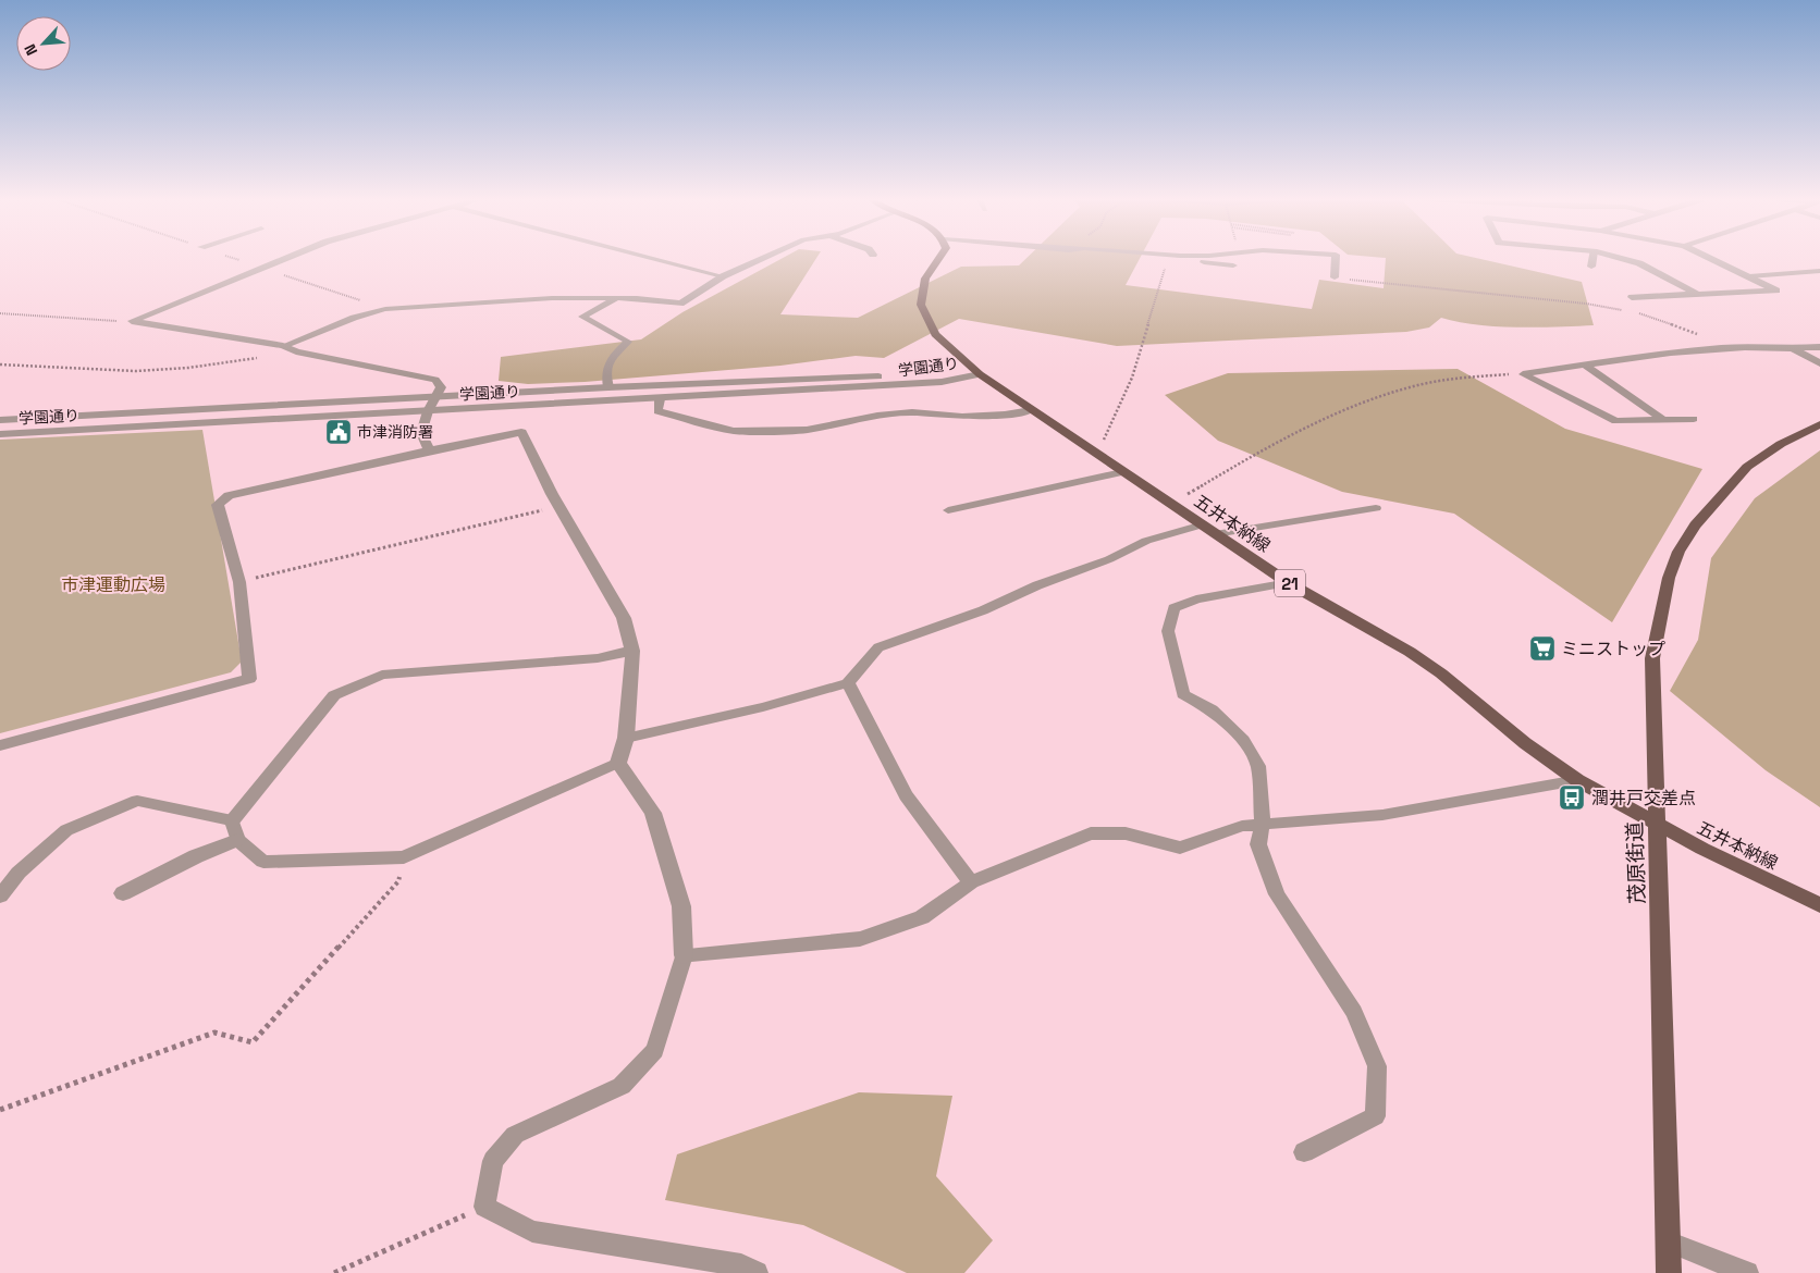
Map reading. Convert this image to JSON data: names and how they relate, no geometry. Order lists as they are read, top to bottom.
{
  "streets": {
    "main road": ["五井本納線", "21", "茂原街道"],
    "street": ["学園通り"]
  },
  "crossings": [
    ["学園通り", "五井本納線"],
    ["五井本納線", "茂原街道"]
  ],
  "parks": ["市津運動広場"],
  "places": {
    "public building": ["市津消防署"],
    "supermarket": ["ミニストップ"],
    "bus stop": ["潤井戸交差点"]
  },
  "north": "bottom left"
}
